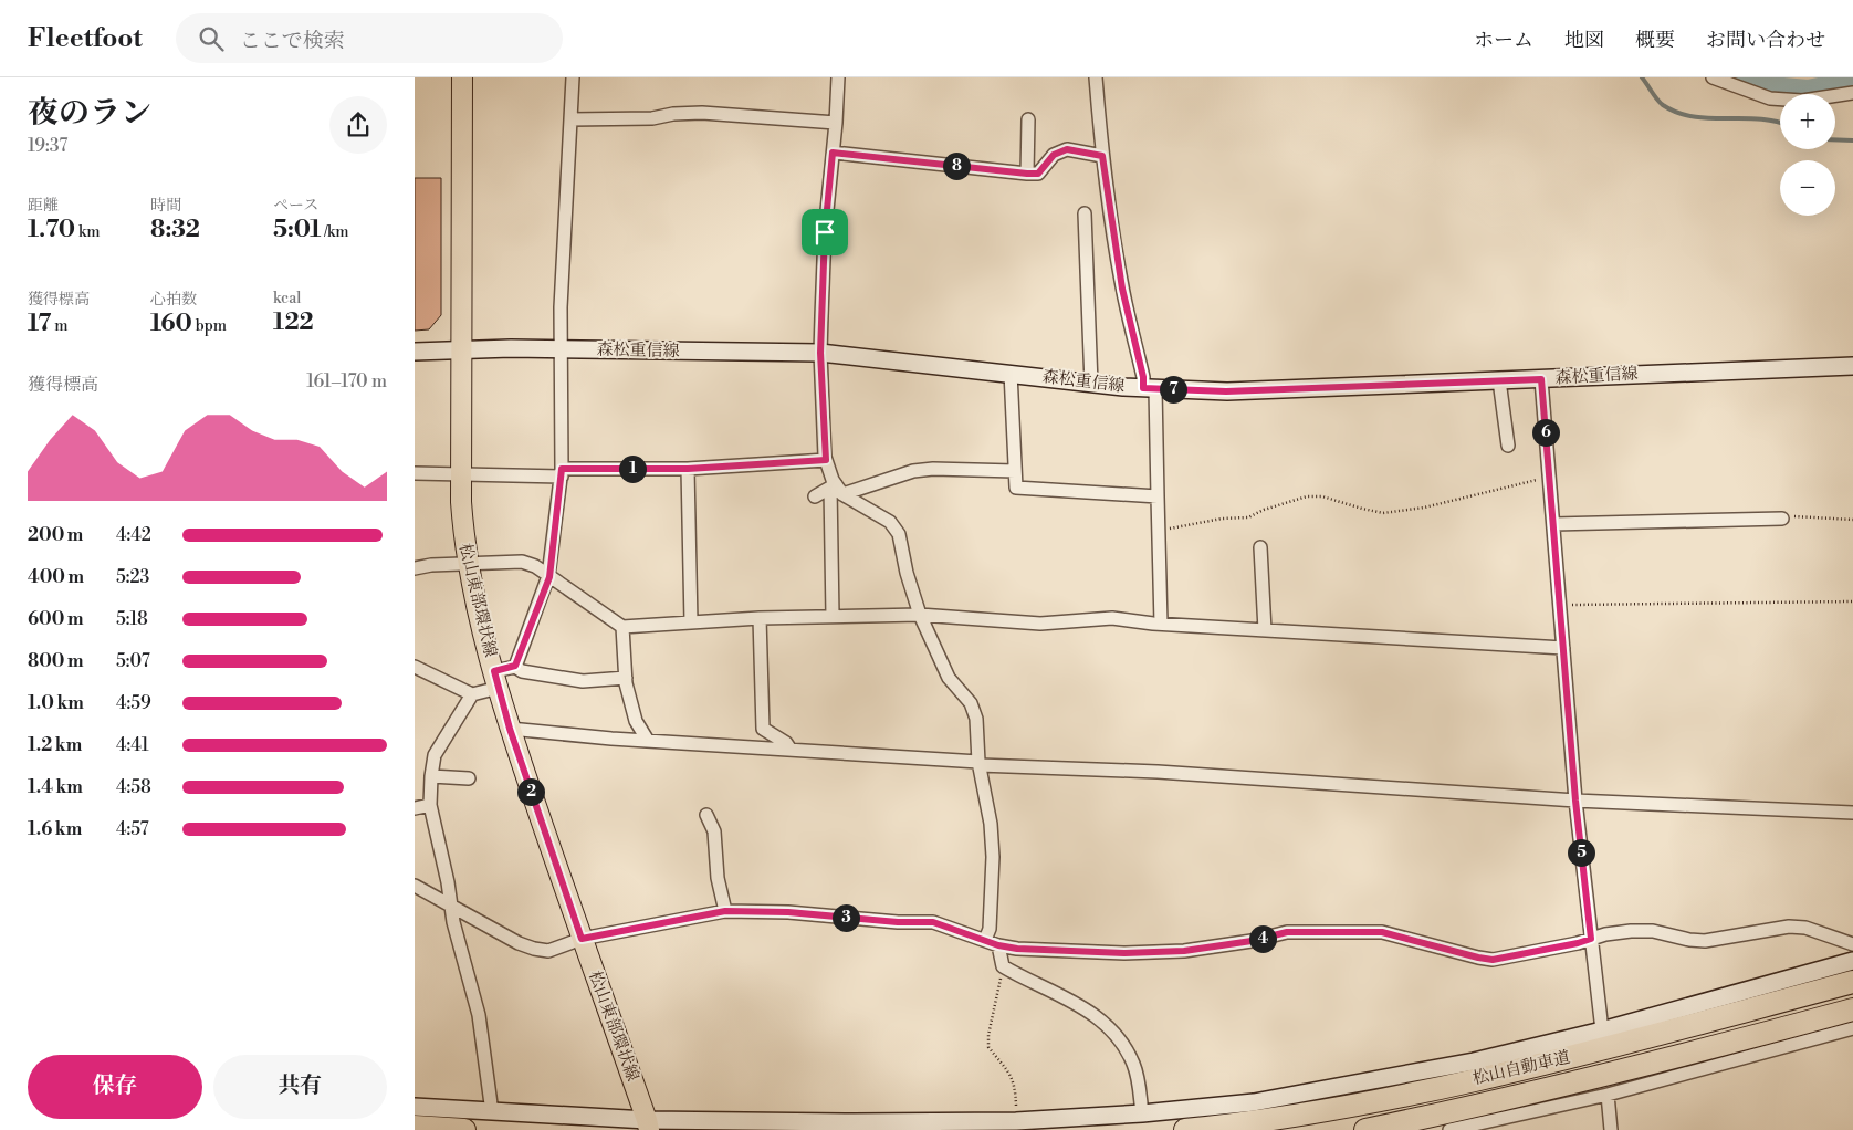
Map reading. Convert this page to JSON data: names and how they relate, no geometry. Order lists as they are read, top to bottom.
{
  "streets": {
    "highway": ["松山自動車道"],
    "main road": ["松山東部環状線"],
    "street": ["森松重信線"]
  },
  "crossings": [
    ["森松重信線", "松山東部環状線"]
  ],
  "page": {
    "header": "Fleetfoot",
    "search": "ここで検索",
    "nav": [
      "ホーム",
      "地図",
      "概要",
      "お問い合わせ"
    ],
    "heading": ["夜のラン", "19:37"],
    "map_buttons": ["+", "−"],
    "pins": [
      "8",
      "7",
      "6",
      "1",
      "2",
      "5",
      "3",
      "4"
    ],
    "stats": [
      ["距離", "1.70 km"],
      ["時間", "8:32"],
      ["ペース", "5:01 /km"],
      ["獲得標高", "17 m"],
      ["心拍数", "160 bpm"],
      ["kcal", "122"]
    ],
    "chart": ["獲得標高", "161–170 m"],
    "list": [
      {
        "name": "200 m",
        "note": "4:42"
      },
      {
        "name": "400 m",
        "note": "5:23"
      },
      {
        "name": "600 m",
        "note": "5:18"
      },
      {
        "name": "800 m",
        "note": "5:07"
      },
      {
        "name": "1.0 km",
        "note": "4:59"
      },
      {
        "name": "1.2 km",
        "note": "4:41"
      },
      {
        "name": "1.4 km",
        "note": "4:58"
      },
      {
        "name": "1.6 km",
        "note": "4:57"
      }
    ],
    "buttons": ["保存", "共有"]
  }
}
